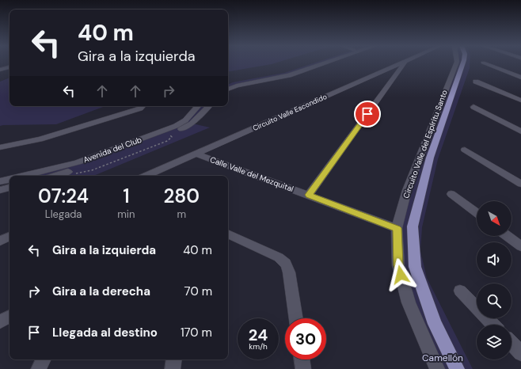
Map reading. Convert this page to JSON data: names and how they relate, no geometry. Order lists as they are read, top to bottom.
{
  "streets": {
    "street": [
      "Circuito Valle Escondido",
      "Circuito Valle del Espíritu Santo",
      "Avenida del Club",
      "Calle Valle del Mezquital"
    ]
  },
  "crossings": [
    ["Circuito Valle Escondido", "Calle Valle del Mezquital"],
    ["Circuito Valle del Espíritu Santo", "Calle Valle del Mezquital"]
  ],
  "parks": ["Camellón"],
  "north": "bottom right",
  "page": {
    "turn": ["40 m", "Gira a la izquierda"],
    "eta": [
      "07:24",
      "Llegada",
      "1",
      "min",
      "280",
      "m"
    ],
    "list": [
      {
        "name": "Gira a la izquierda",
        "value": "40 m"
      },
      {
        "name": "Gira a la derecha",
        "value": "70 m"
      },
      {
        "name": "Llegada al destino",
        "value": "170 m"
      }
    ],
    "speed": "24 km/h",
    "limit": "30"
  }
}
